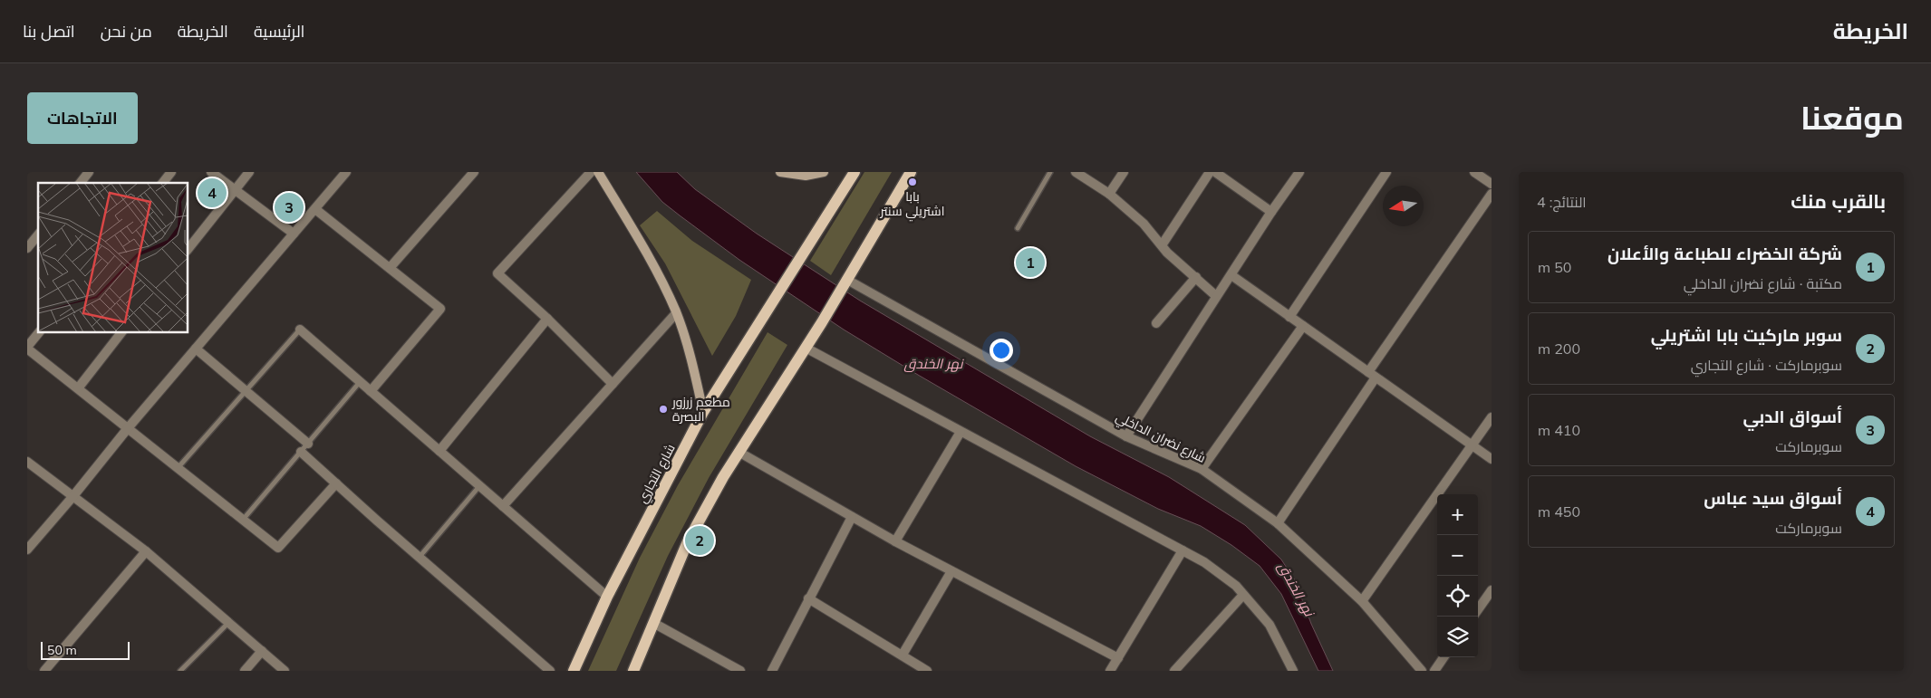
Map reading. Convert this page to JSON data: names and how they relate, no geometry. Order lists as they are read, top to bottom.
{
  "streets": {
    "main road": ["شارع التجاري"],
    "street": ["شارع نضران الداخلي"]
  },
  "water": ["نهر الخندق"],
  "places": ["بابا اشتريلي سنتر", "مطعم زرزور البصرة"],
  "scale_bar": "50 m",
  "north": "left",
  "page": {
    "header": "الخريطة",
    "nav": [
      "الرئيسية",
      "الخريطة",
      "من نحن",
      "اتصل بنا"
    ],
    "title": "موقعنا",
    "buttons": "الاتجاهات",
    "heading": ["بالقرب منك", "النتائج: 4"],
    "pins": [
      "4",
      "3",
      "1",
      "2"
    ],
    "list": [
      {
        "mark": "1",
        "name": "شركة الخضراء للطباعة والأعلان",
        "note": "مكتبة · شارع نضران الداخلي",
        "value": "50 m"
      },
      {
        "mark": "2",
        "name": "سوبر ماركيت بابا اشتريلي",
        "note": "سوبرماركت · شارع التجاري",
        "value": "200 m"
      },
      {
        "mark": "3",
        "name": "أسواق الدبي",
        "note": "سوبرماركت",
        "value": "410 m"
      },
      {
        "mark": "4",
        "name": "أسواق سيد عباس",
        "note": "سوبرماركت",
        "value": "450 m"
      }
    ],
    "map_buttons": ["+", "−"],
    "scale": "50 m"
  }
}
